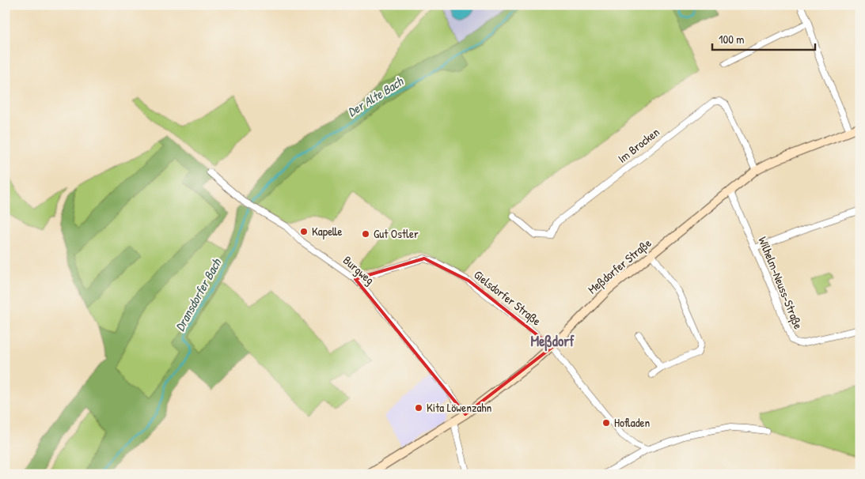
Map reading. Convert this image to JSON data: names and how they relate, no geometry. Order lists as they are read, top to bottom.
{
  "streets": {
    "street": [
      "Im Brocken",
      "Meßdorfer Straße",
      "Burgweg",
      "Wilhelm-Neuss-Straße",
      "Gielsdorfer Straße"
    ]
  },
  "crossings": [
    ["Im Brocken", "Meßdorfer Straße"],
    ["Meßdorfer Straße", "Burgweg"],
    ["Meßdorfer Straße", "Wilhelm-Neuss-Straße"],
    ["Meßdorfer Straße", "Gielsdorfer Straße"],
    ["Burgweg", "Gielsdorfer Straße"]
  ],
  "districts": ["Meßdorf"],
  "water": ["Der Alte Bach", "Dransdorfer Bach"],
  "places": [
    "Kapelle",
    "Gut Ostler",
    "Kita Löwenzahn",
    "Hofladen"
  ],
  "scale_bar": "100 m"
}
